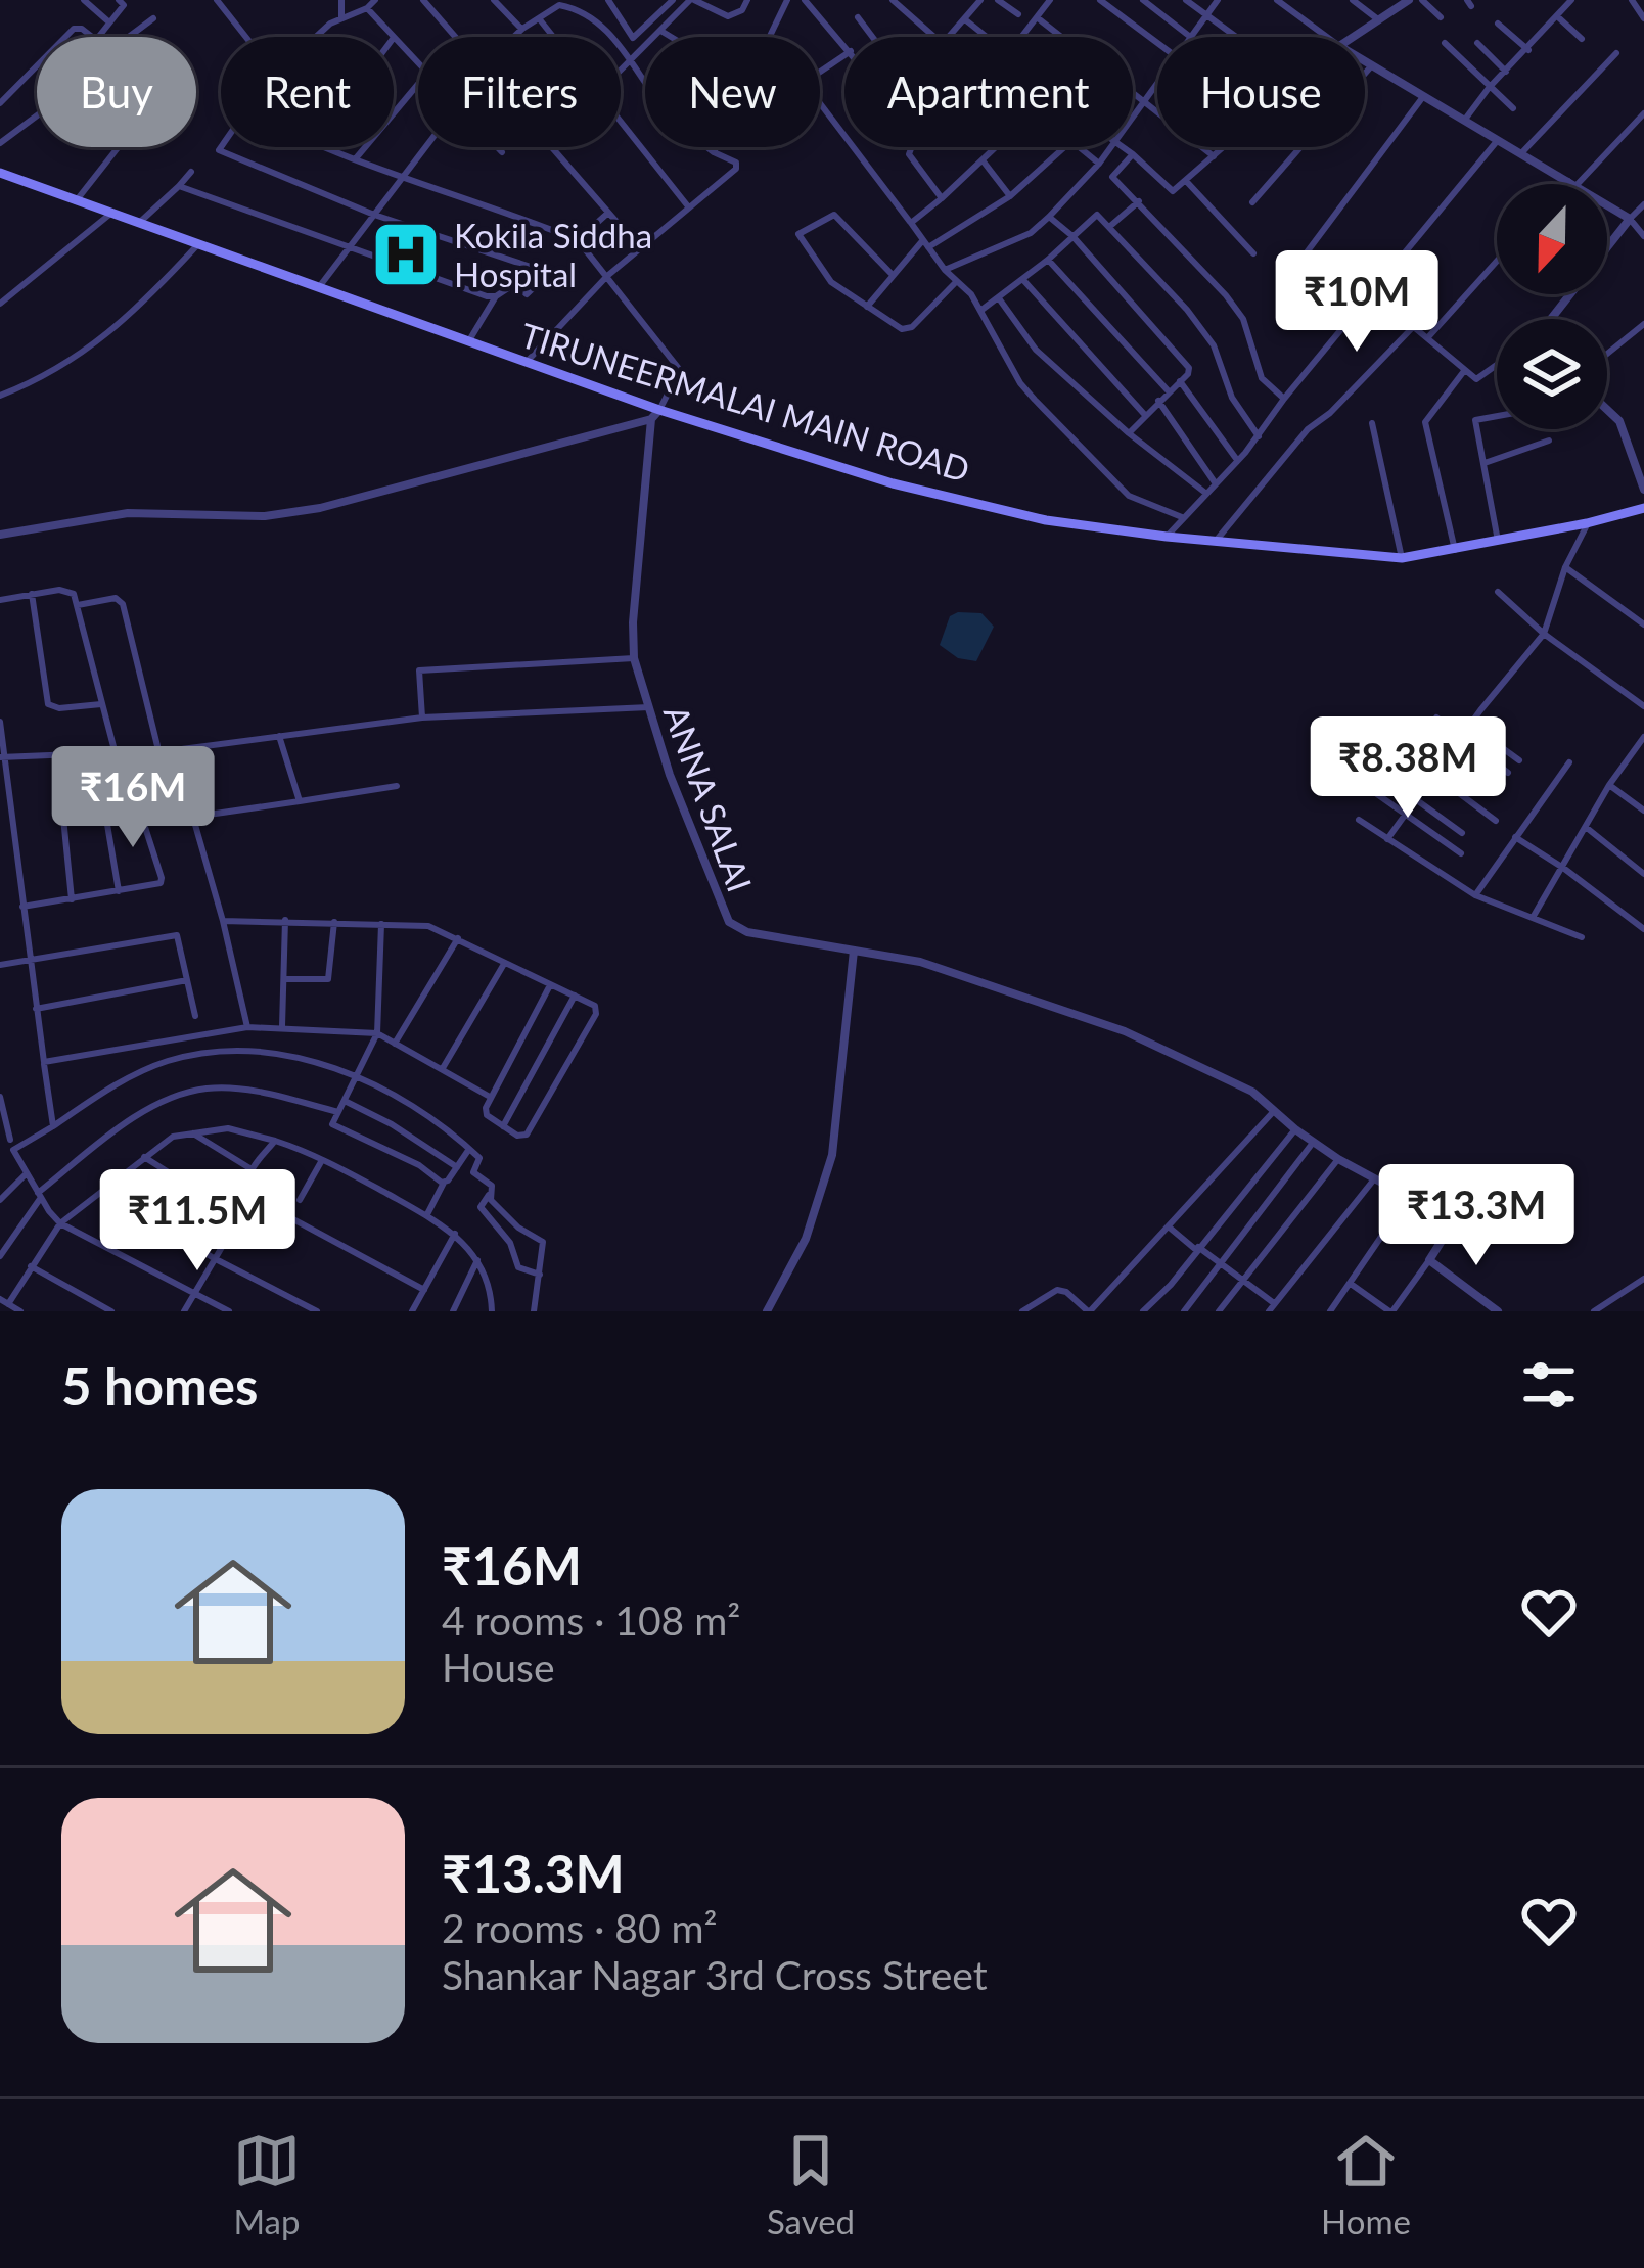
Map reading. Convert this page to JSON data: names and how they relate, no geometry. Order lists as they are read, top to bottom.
{
  "streets": {
    "main road": ["TIRUNEERMALAI MAIN ROAD"],
    "street": ["ANNA SALAI"]
  },
  "crossings": [
    ["TIRUNEERMALAI MAIN ROAD", "ANNA SALAI"]
  ],
  "places": {
    "hospital": ["Kokila Siddha Hospital"]
  },
  "north": "bottom",
  "page": {
    "chip": [
      "Buy",
      "Rent",
      "Filters",
      "New",
      "Apartment",
      "House"
    ],
    "price": [
      "₹10M",
      "₹8.38M",
      "₹16M",
      "₹13.3M",
      "₹11.5M"
    ],
    "heading": "5 homes",
    "list": [
      {
        "name": "₹16M",
        "note": "4 rooms · 108 m² · House"
      },
      {
        "name": "₹13.3M",
        "note": "2 rooms · 80 m² · Shankar Nagar 3rd Cross Street"
      }
    ],
    "tabs": ["Map", "Saved", "Home"]
  }
}
